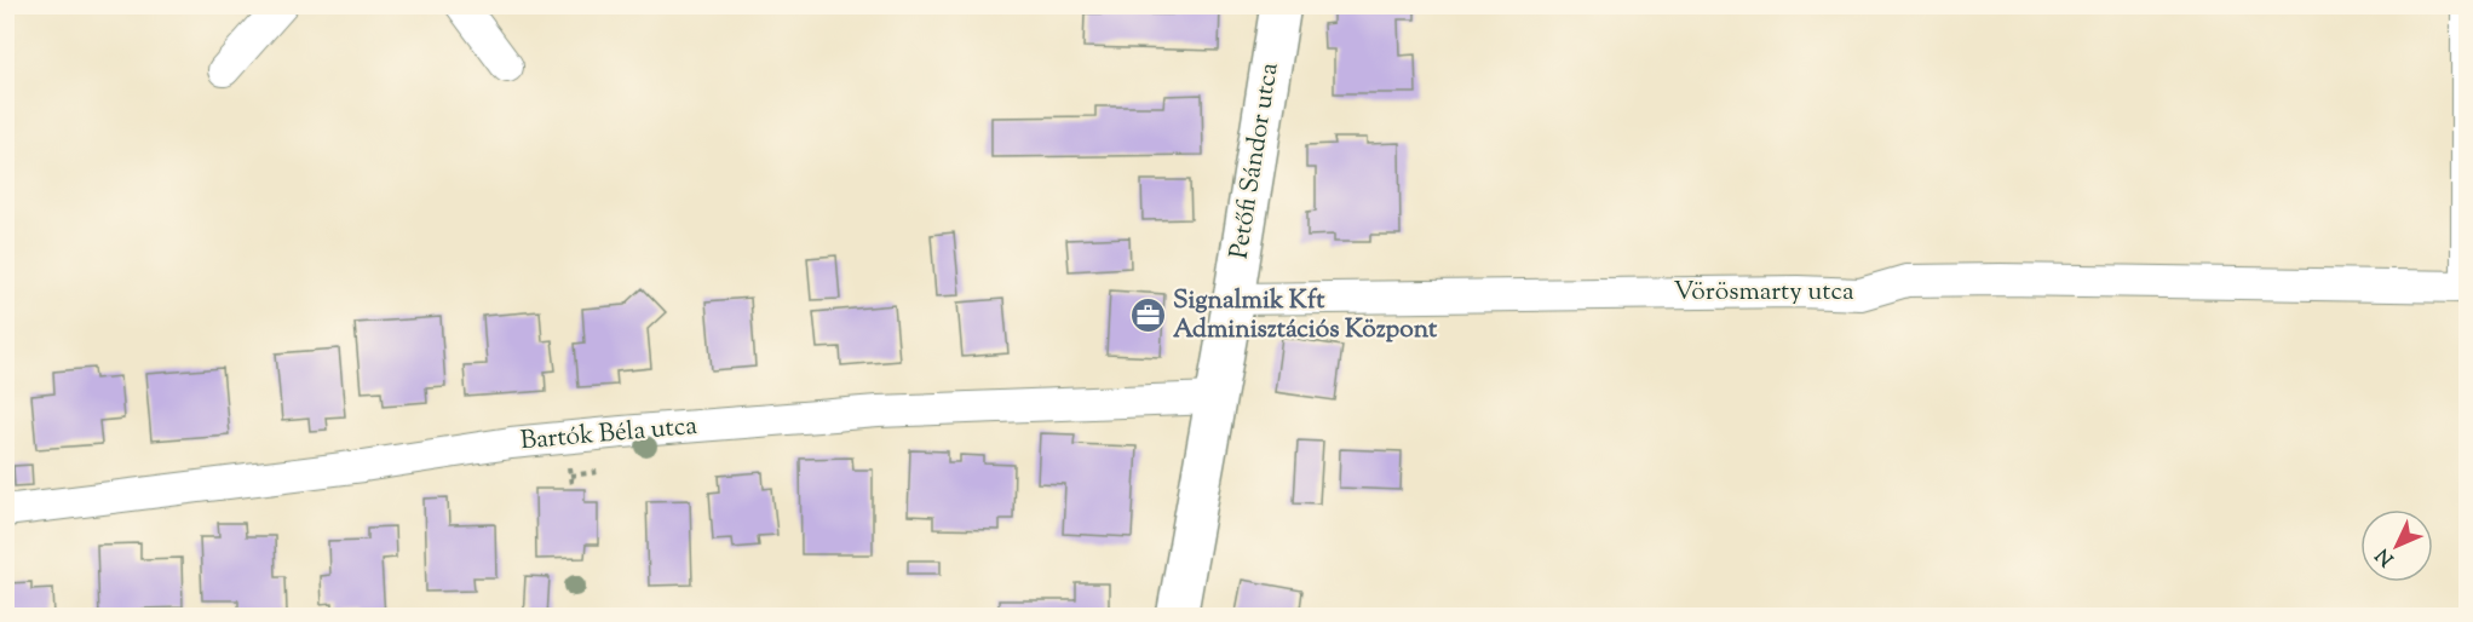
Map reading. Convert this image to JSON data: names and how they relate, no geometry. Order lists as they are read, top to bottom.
{
  "streets": {
    "street": ["Petőfi Sándor utca", "Vörösmarty utca", "Bartók Béla utca"]
  },
  "crossings": [
    ["Petőfi Sándor utca", "Vörösmarty utca"],
    ["Petőfi Sándor utca", "Bartók Béla utca"]
  ],
  "places": {
    "office": ["Signalmik Kft Adminisztációs Központ"]
  },
  "north": "bottom left"
}
